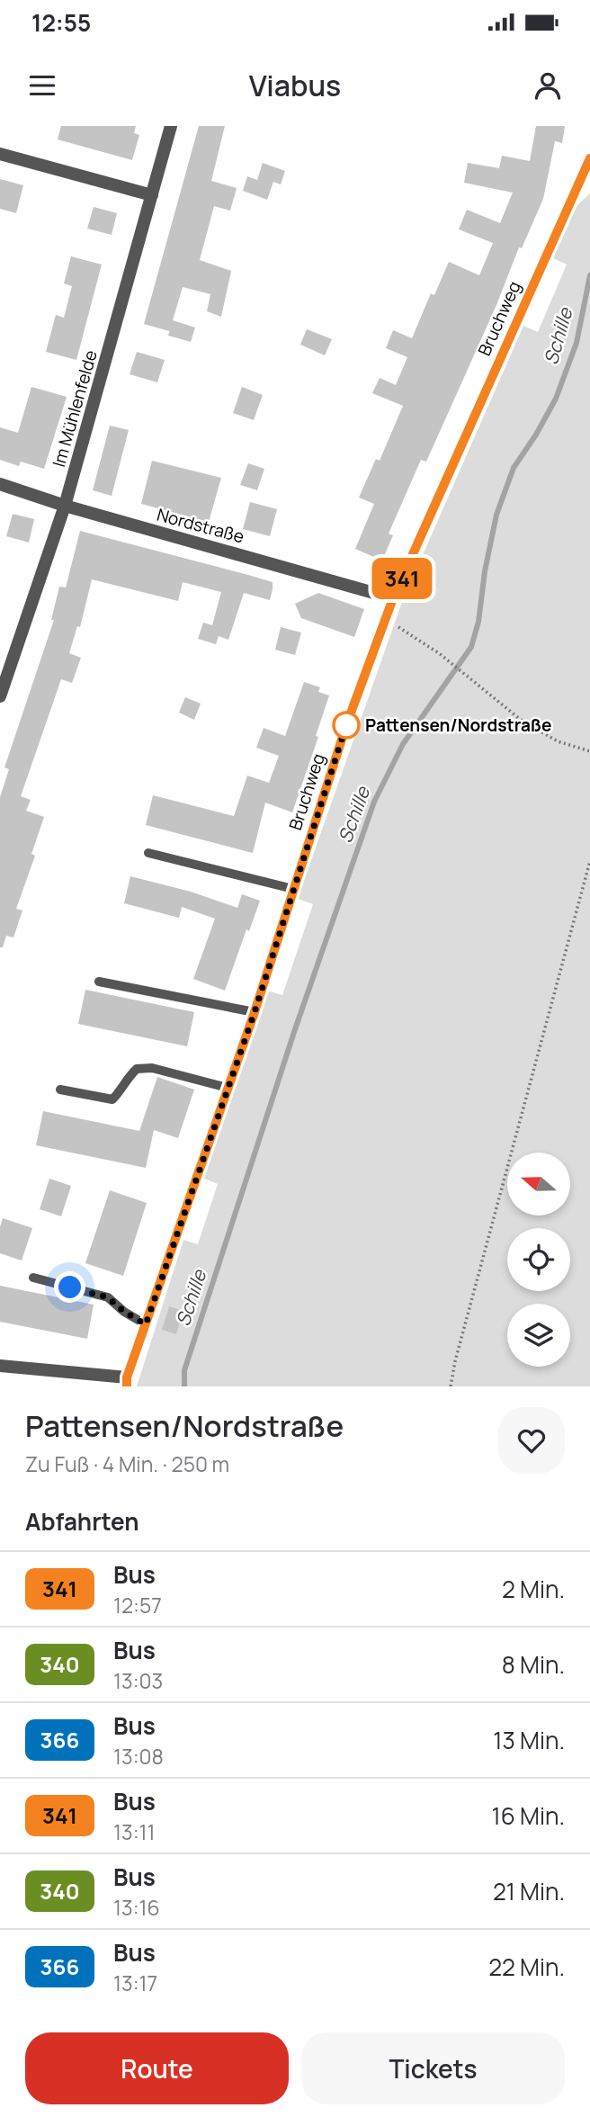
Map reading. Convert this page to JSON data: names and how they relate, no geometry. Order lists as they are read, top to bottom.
{
  "streets": {
    "street": ["Bruchweg", "Im Mühlenfelde", "Nordstraße"]
  },
  "crossings": [
    ["Bruchweg", "Nordstraße"],
    ["Im Mühlenfelde", "Nordstraße"]
  ],
  "water": ["Schille"],
  "places": ["Pattensen/Nordstraße"],
  "lines": ["bus line 341"],
  "north": "left",
  "page": {
    "status": "12:55",
    "header": "Viabus",
    "on_map": "341",
    "heading": [
      ["Pattensen/Nordstraße", "Zu Fuß · 4 Min. · 250 m"],
      "Abfahrten"
    ],
    "list": [
      {
        "mark": "341",
        "name": "Bus",
        "note": "12:57",
        "value": "2 Min."
      },
      {
        "mark": "340",
        "name": "Bus",
        "note": "13:03",
        "value": "8 Min."
      },
      {
        "mark": "366",
        "name": "Bus",
        "note": "13:08",
        "value": "13 Min."
      },
      {
        "mark": "341",
        "name": "Bus",
        "note": "13:11",
        "value": "16 Min."
      },
      {
        "mark": "340",
        "name": "Bus",
        "note": "13:16",
        "value": "21 Min."
      },
      {
        "mark": "366",
        "name": "Bus",
        "note": "13:17",
        "value": "22 Min."
      }
    ],
    "buttons": ["Route", "Tickets"]
  }
}
